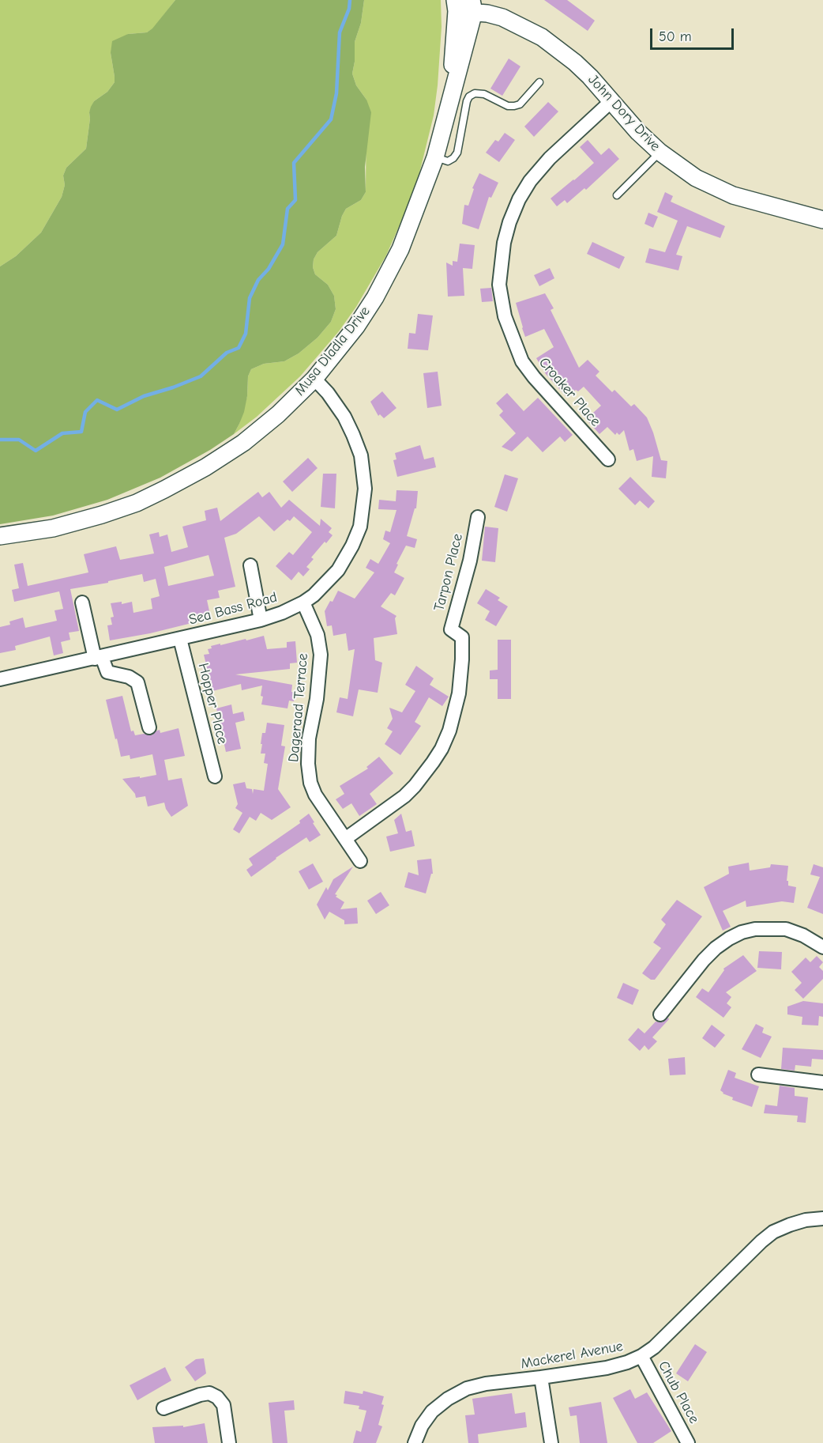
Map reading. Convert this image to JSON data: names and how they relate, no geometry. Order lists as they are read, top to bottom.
{
  "streets": {
    "street": [
      "John Dory Drive",
      "Musa Dladla Drive",
      "Croaker Place",
      "Tarpon Place",
      "Sea Bass Road",
      "Hopper Place",
      "Dageraad Terrace",
      "Mackerel Avenue",
      "Chub Place"
    ]
  },
  "crossings": [
    ["John Dory Drive", "Musa Dladla Drive"],
    ["John Dory Drive", "Croaker Place"],
    ["Musa Dladla Drive", "Sea Bass Road"],
    ["Tarpon Place", "Dageraad Terrace"],
    ["Sea Bass Road", "Hopper Place"],
    ["Sea Bass Road", "Dageraad Terrace"],
    ["Mackerel Avenue", "Chub Place"]
  ],
  "scale_bar": "50 m"
}
